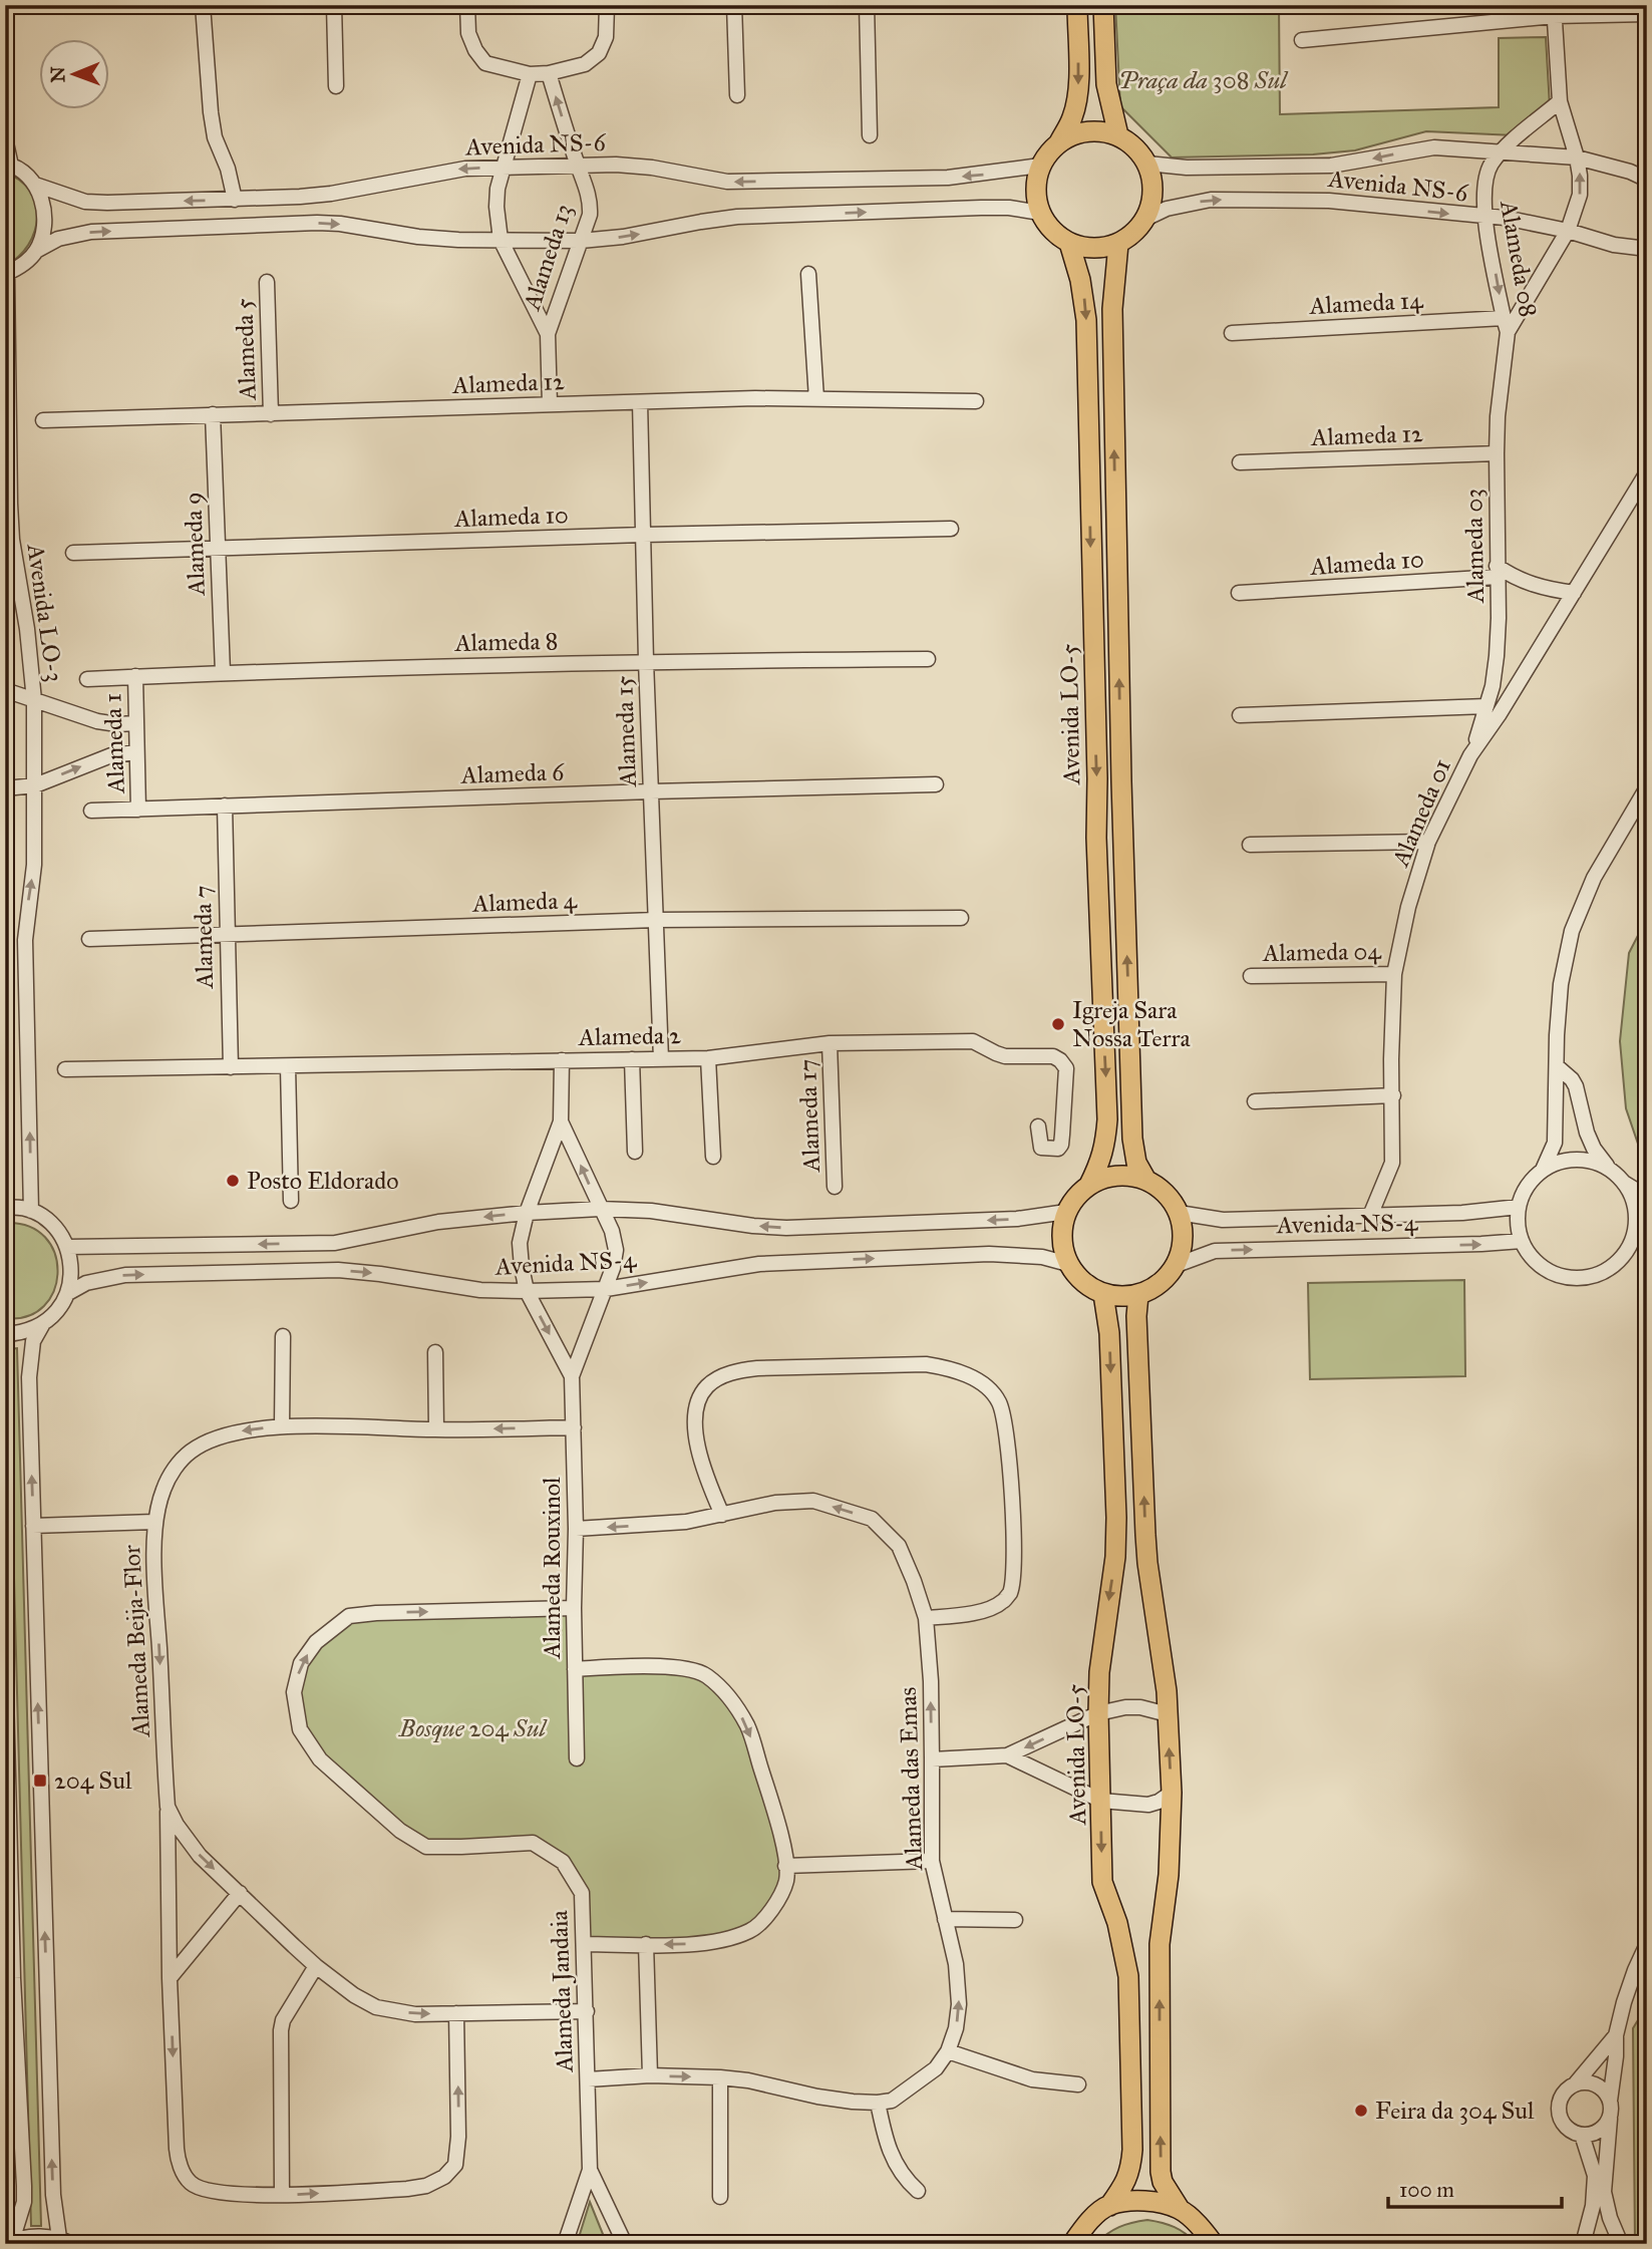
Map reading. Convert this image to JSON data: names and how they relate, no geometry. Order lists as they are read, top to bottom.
{
  "streets": {
    "main road": ["Avenida LO-5"],
    "street": [
      "Avenida NS-6",
      "Alameda 13",
      "Alameda 08",
      "Alameda 14",
      "Alameda 5",
      "Alameda 12",
      "Alameda 10",
      "Alameda 9",
      "Alameda 03",
      "Avenida LO-3",
      "Alameda 8",
      "Alameda 15",
      "Alameda 1",
      "Alameda 6",
      "Alameda 01",
      "Alameda 4",
      "Alameda 7",
      "Alameda 04",
      "Alameda 2",
      "Alameda 17",
      "Avenida NS-4",
      "Alameda Rouxinol",
      "Alameda Beija-Flor",
      "Alameda das Emas",
      "Alameda Jandaia"
    ]
  },
  "crossings": [
    ["Avenida NS-6", "Alameda 13"],
    ["Avenida NS-6", "Alameda 08"],
    ["Avenida NS-6", "Avenida LO-5"],
    ["Alameda 13", "Alameda 12"],
    ["Alameda 08", "Alameda 14"],
    ["Alameda 08", "Alameda 03"],
    ["Alameda 5", "Alameda 12"],
    ["Alameda 12", "Alameda 9"],
    ["Alameda 12", "Alameda 03"],
    ["Alameda 12", "Alameda 15"],
    ["Alameda 10", "Alameda 9"],
    ["Alameda 10", "Alameda 03"],
    ["Alameda 10", "Alameda 15"],
    ["Alameda 9", "Alameda 8"],
    ["Alameda 03", "Alameda 01"],
    ["Alameda 8", "Alameda 15"],
    ["Alameda 8", "Alameda 1"],
    ["Avenida LO-5", "Avenida NS-4"],
    ["Alameda 15", "Alameda 6"],
    ["Alameda 15", "Alameda 4"],
    ["Alameda 15", "Alameda 2"],
    ["Alameda 1", "Alameda 6"],
    ["Alameda 6", "Alameda 7"],
    ["Alameda 01", "Alameda 04"],
    ["Alameda 01", "Avenida NS-4"],
    ["Alameda 4", "Alameda 7"],
    ["Alameda 7", "Alameda 2"],
    ["Alameda 2", "Alameda 17"],
    ["Alameda Rouxinol", "Alameda Beija-Flor"],
    ["Alameda Rouxinol", "Alameda das Emas"],
    ["Alameda Rouxinol", "Alameda Jandaia"]
  ],
  "one_way": ["Avenida LO-3"],
  "parks": ["Praça da 308 Sul", "Bosque 204 Sul"],
  "places": {
    "other": ["Igreja Sara Nossa Terra", "Posto Eldorado", "Feira da 304 Sul"],
    "transit": ["204 Sul"]
  },
  "scale_bar": "100 m",
  "north": "left"
}
